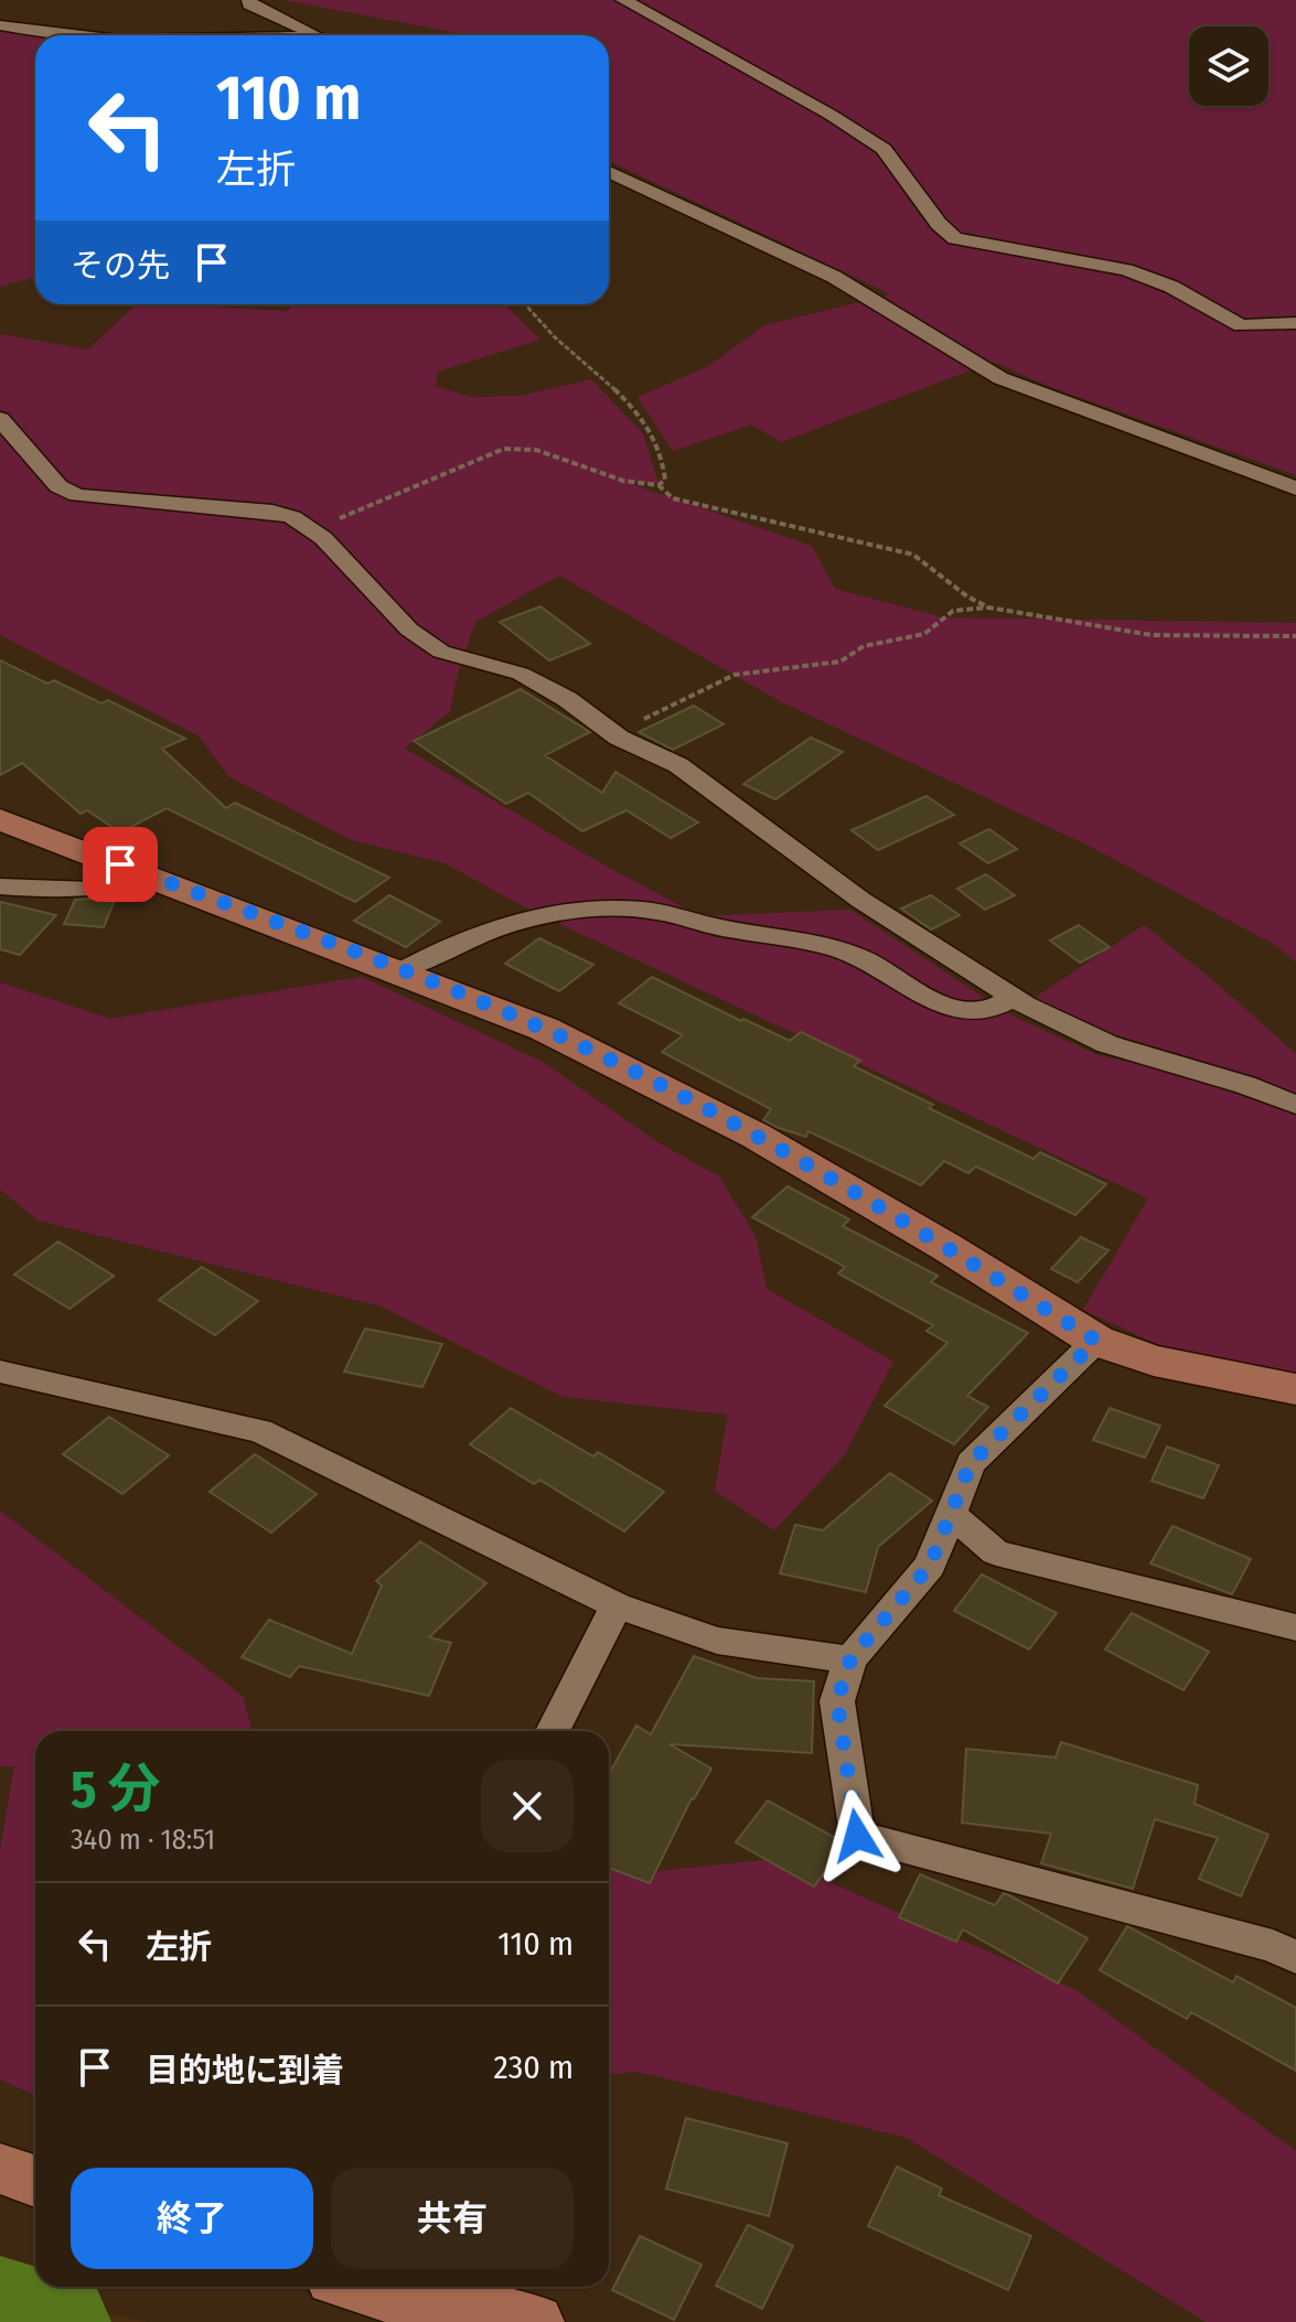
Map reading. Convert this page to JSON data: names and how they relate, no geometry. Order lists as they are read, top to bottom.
{
  "page": {
    "turn": ["110 m", "左折"],
    "then": "その先",
    "heading": ["5 分", "340 m · 18:51"],
    "list": [
      {
        "name": "左折",
        "value": "110 m"
      },
      {
        "name": "目的地に到着",
        "value": "230 m"
      }
    ],
    "buttons": ["終了", "共有"]
  }
}
